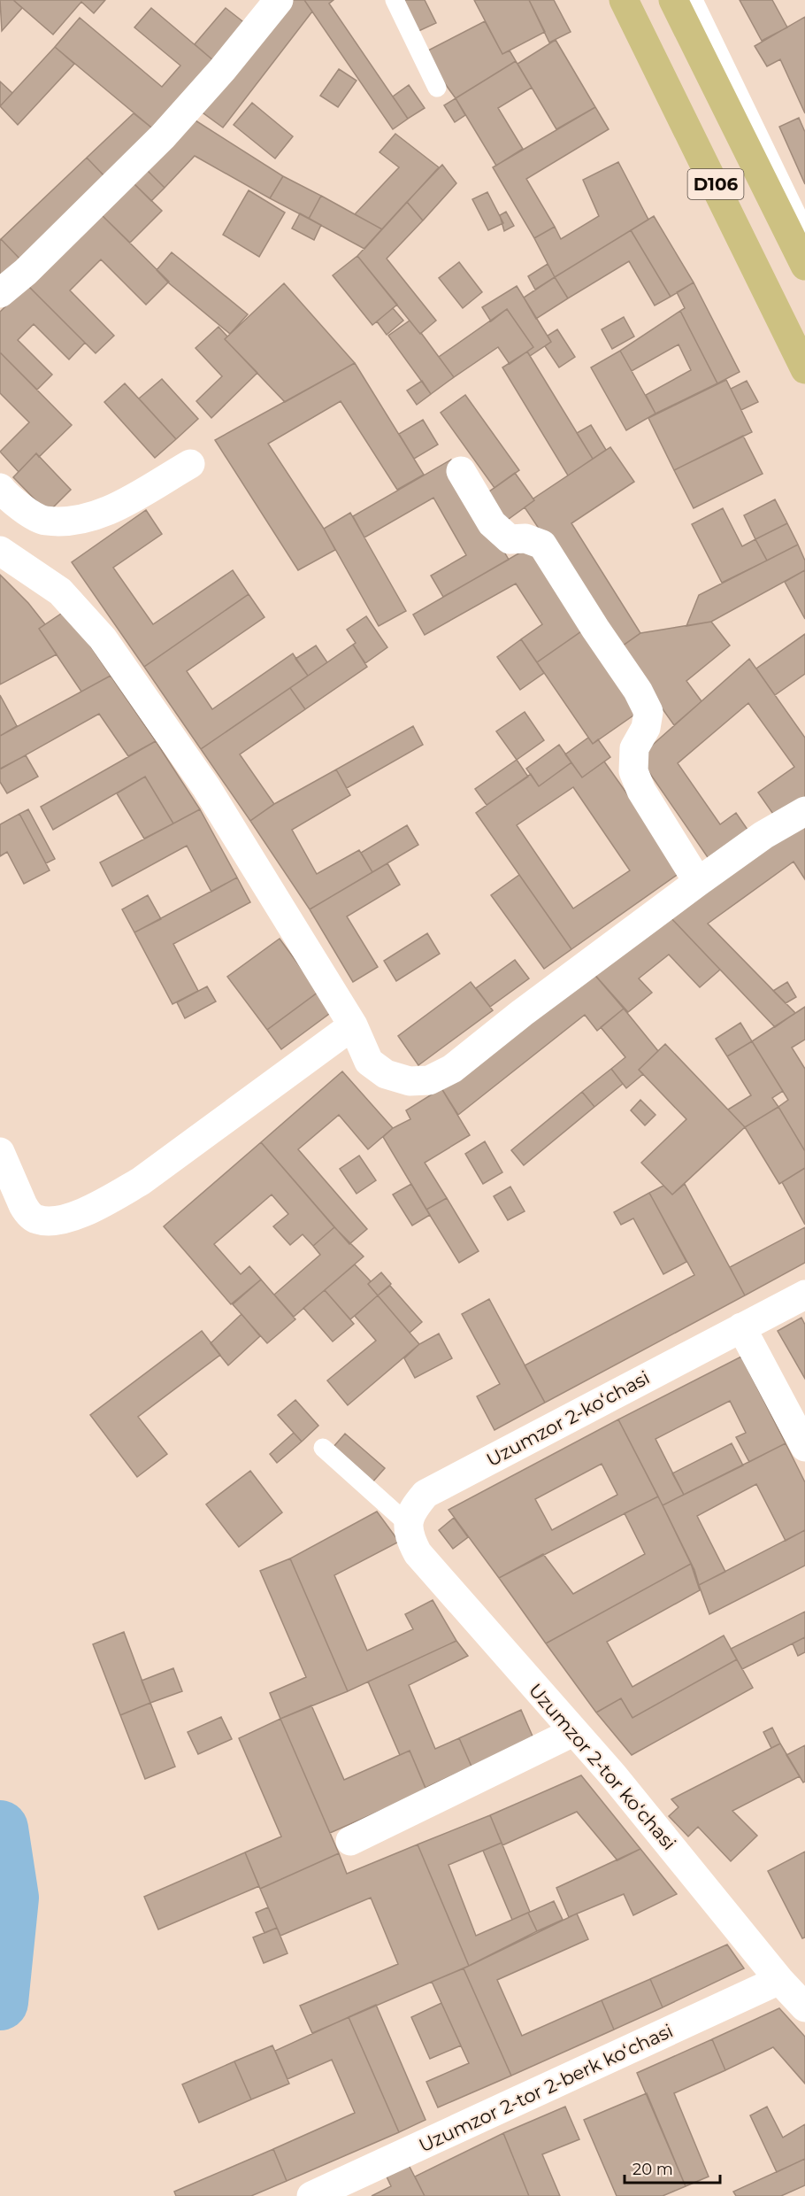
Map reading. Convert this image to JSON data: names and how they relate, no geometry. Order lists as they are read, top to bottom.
{
  "streets": {
    "main road": ["D106"],
    "street": ["Uzumzor 2-koʻchasi", "Uzumzor 2-tor koʻchasi", "Uzumzor 2-tor 2-berk koʻchasi"]
  },
  "crossings": [
    ["Uzumzor 2-koʻchasi", "Uzumzor 2-tor koʻchasi"],
    ["Uzumzor 2-tor koʻchasi", "Uzumzor 2-tor 2-berk koʻchasi"]
  ],
  "scale_bar": "20 m"
}
